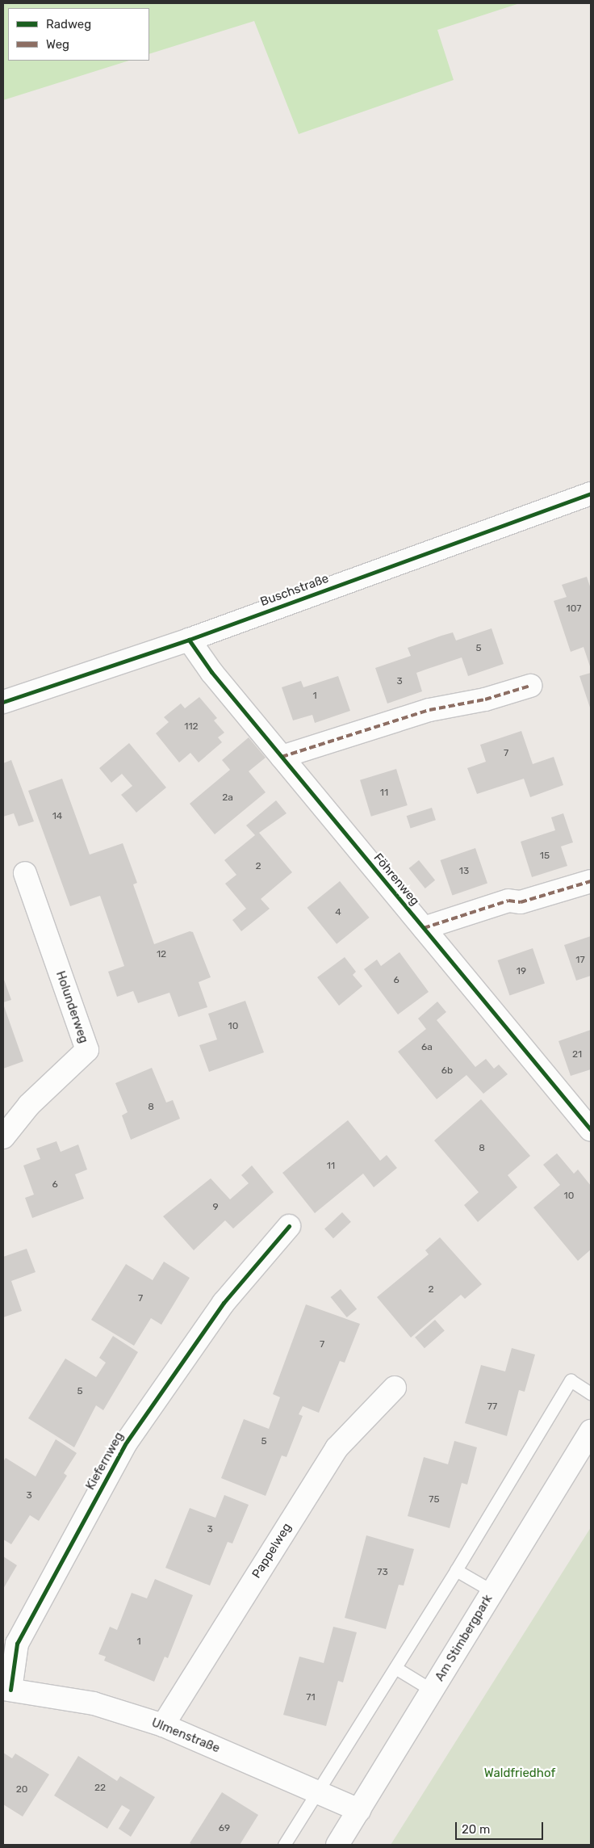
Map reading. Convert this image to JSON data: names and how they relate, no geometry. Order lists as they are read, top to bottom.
{
  "streets": {
    "street": [
      "Buschstraße",
      "Föhrenweg",
      "Holunderweg",
      "Kiefernweg",
      "Pappelweg",
      "Am Stimbergpark",
      "Ulmenstraße"
    ]
  },
  "crossings": [
    ["Buschstraße", "Föhrenweg"],
    ["Kiefernweg", "Ulmenstraße"],
    ["Pappelweg", "Ulmenstraße"],
    ["Am Stimbergpark", "Ulmenstraße"]
  ],
  "parks": ["Waldfriedhof"],
  "house_numbers": [
    "107",
    "5",
    "3",
    "1",
    "112",
    "7",
    "11",
    "2a",
    "14",
    "15",
    "2",
    "13",
    "4",
    "12",
    "17",
    "19",
    "6",
    "10",
    "6a",
    "21",
    "6b",
    "8",
    "8",
    "11",
    "6",
    "10",
    "9",
    "2",
    "7",
    "7",
    "5",
    "77",
    "5",
    "3",
    "75",
    "3",
    "73",
    "1",
    "71",
    "22",
    "20",
    "69"
  ],
  "legend": ["Radweg", "Weg"],
  "scale_bar": "20 m"
}
